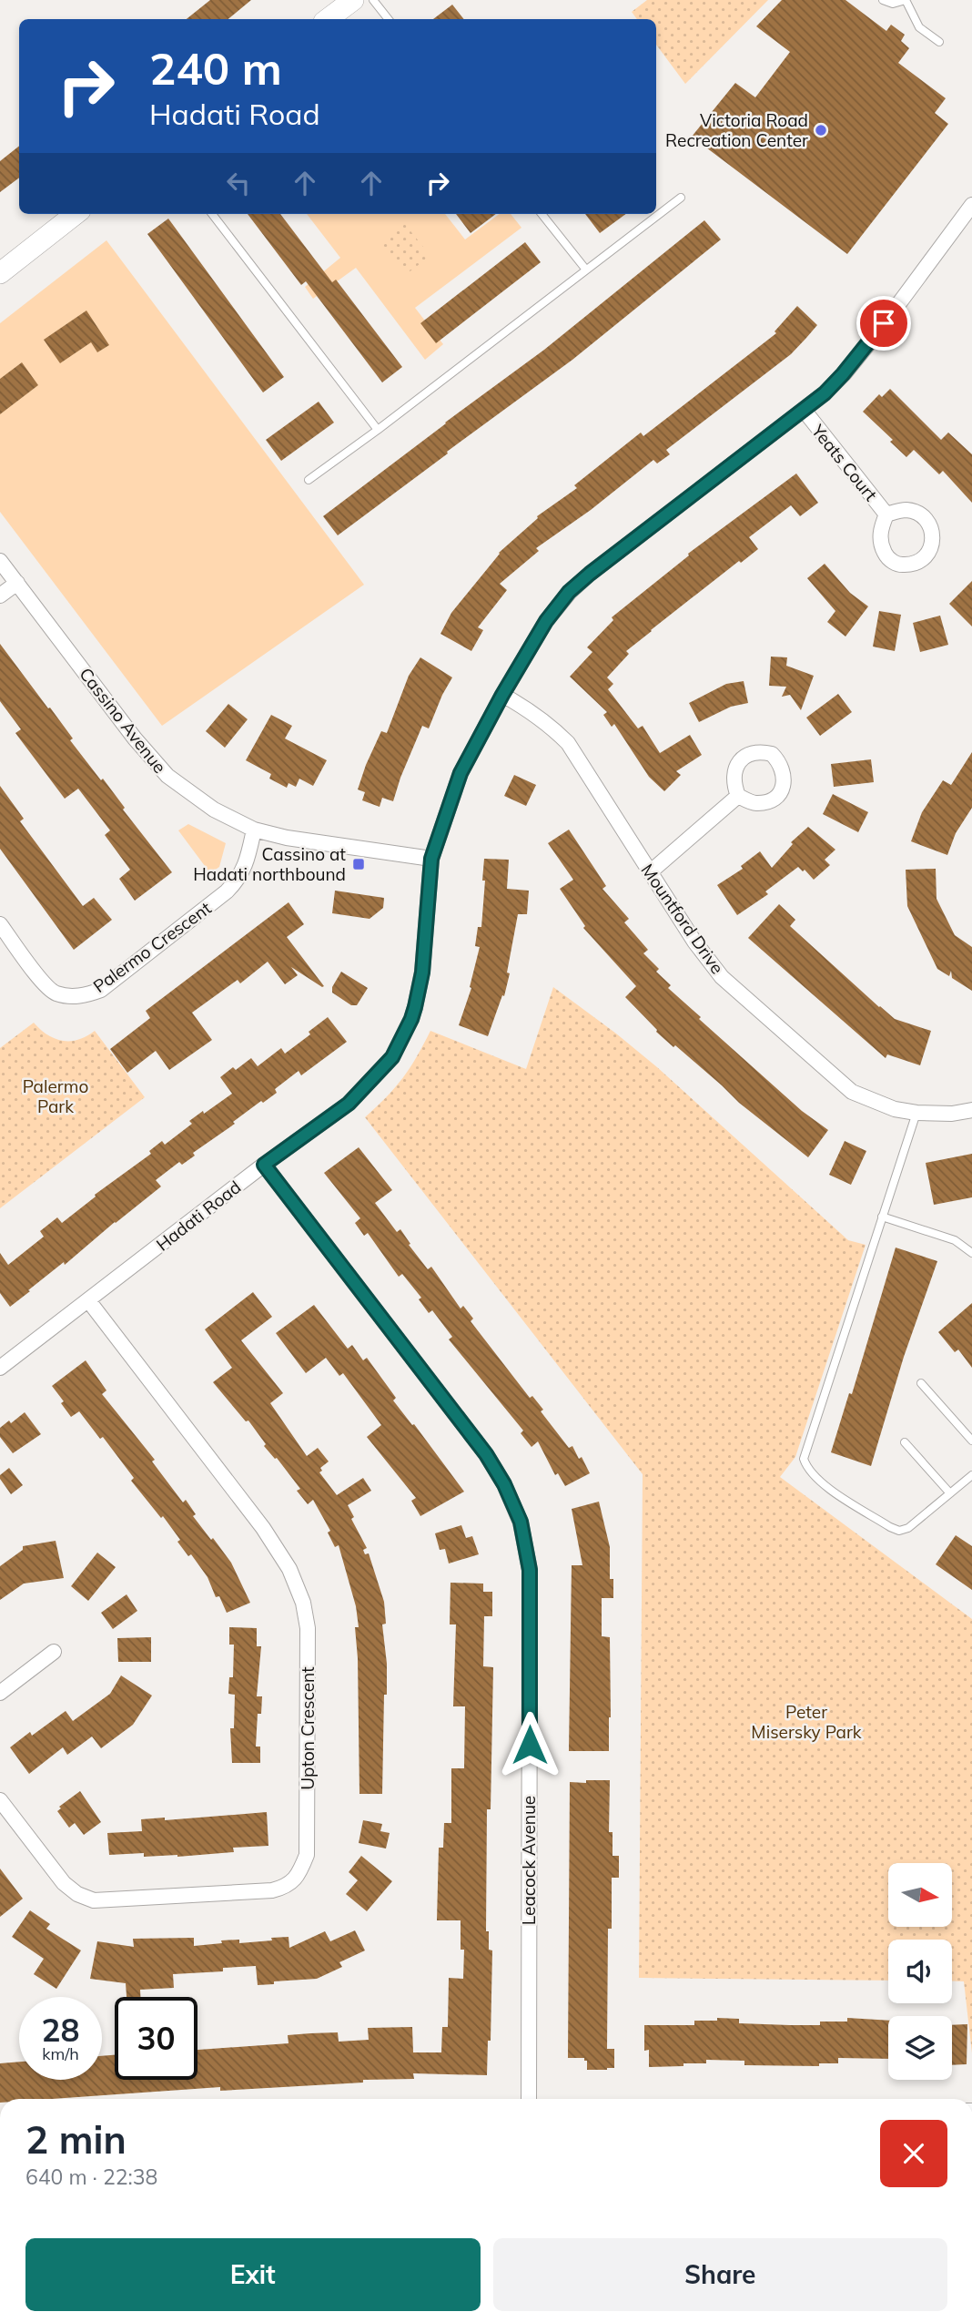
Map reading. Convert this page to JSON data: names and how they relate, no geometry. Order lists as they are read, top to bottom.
{
  "streets": {
    "street": [
      "Yeats Court",
      "Cassino Avenue",
      "Mountford Drive",
      "Palermo Crescent",
      "Hadati Road",
      "Upton Crescent",
      "Leacock Avenue"
    ]
  },
  "crossings": [
    ["Yeats Court", "Hadati Road"],
    ["Cassino Avenue", "Palermo Crescent"],
    ["Cassino Avenue", "Hadati Road"],
    ["Mountford Drive", "Hadati Road"],
    ["Hadati Road", "Upton Crescent"],
    ["Hadati Road", "Leacock Avenue"]
  ],
  "parks": ["Palermo Park", "Peter Misersky Park"],
  "places": {
    "other": ["Victoria Road Recreation Center"],
    "transit": ["Cassino at Hadati northbound"]
  },
  "north": "right",
  "page": {
    "turn": ["240 m", "Hadati Road"],
    "speed": "28 km/h",
    "limit": "30",
    "heading": ["2 min", "640 m · 22:38"],
    "buttons": ["Exit", "Share"]
  }
}
